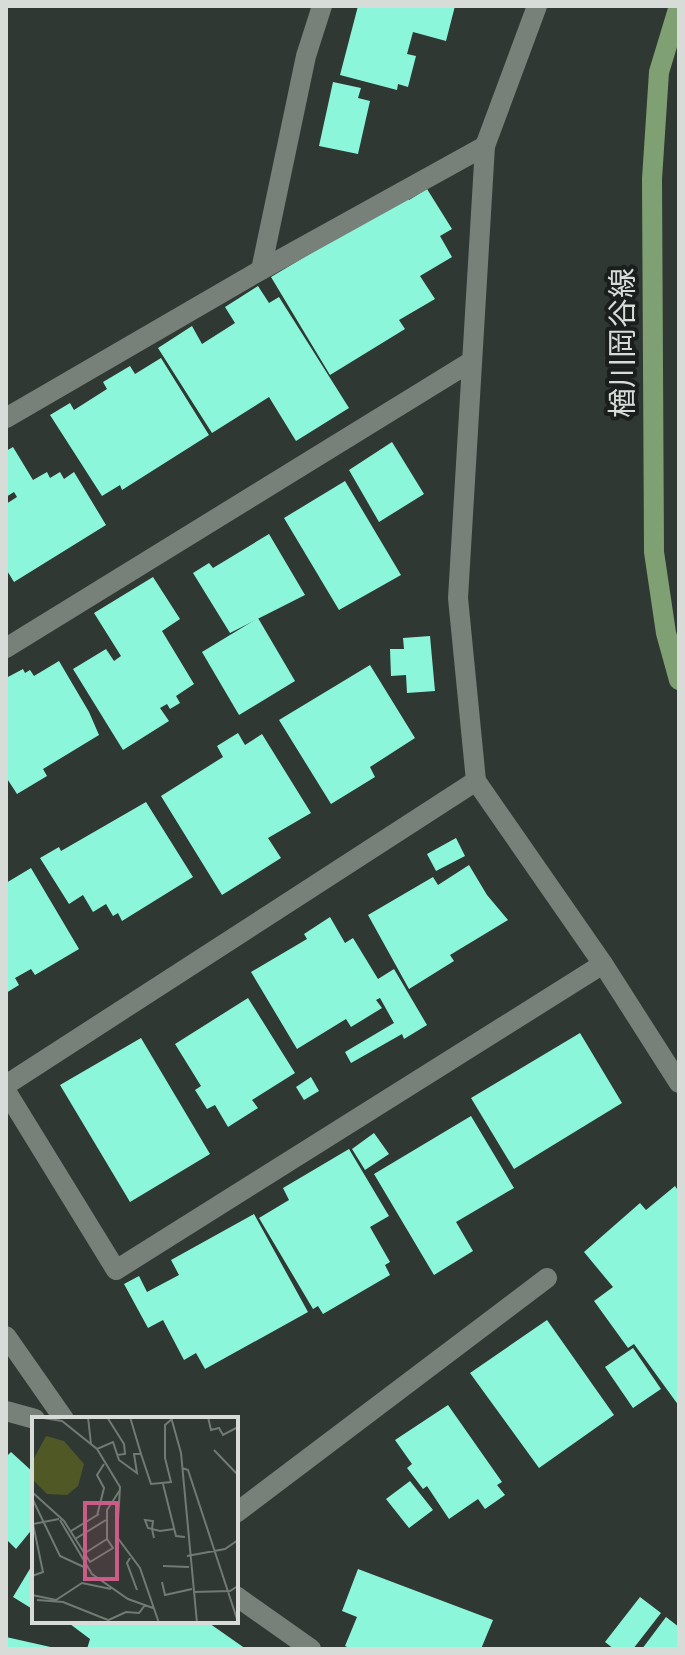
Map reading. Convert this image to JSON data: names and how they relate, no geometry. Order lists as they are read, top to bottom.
{
  "streets": {
    "main road": ["楢川岡谷線"]
  }
}
